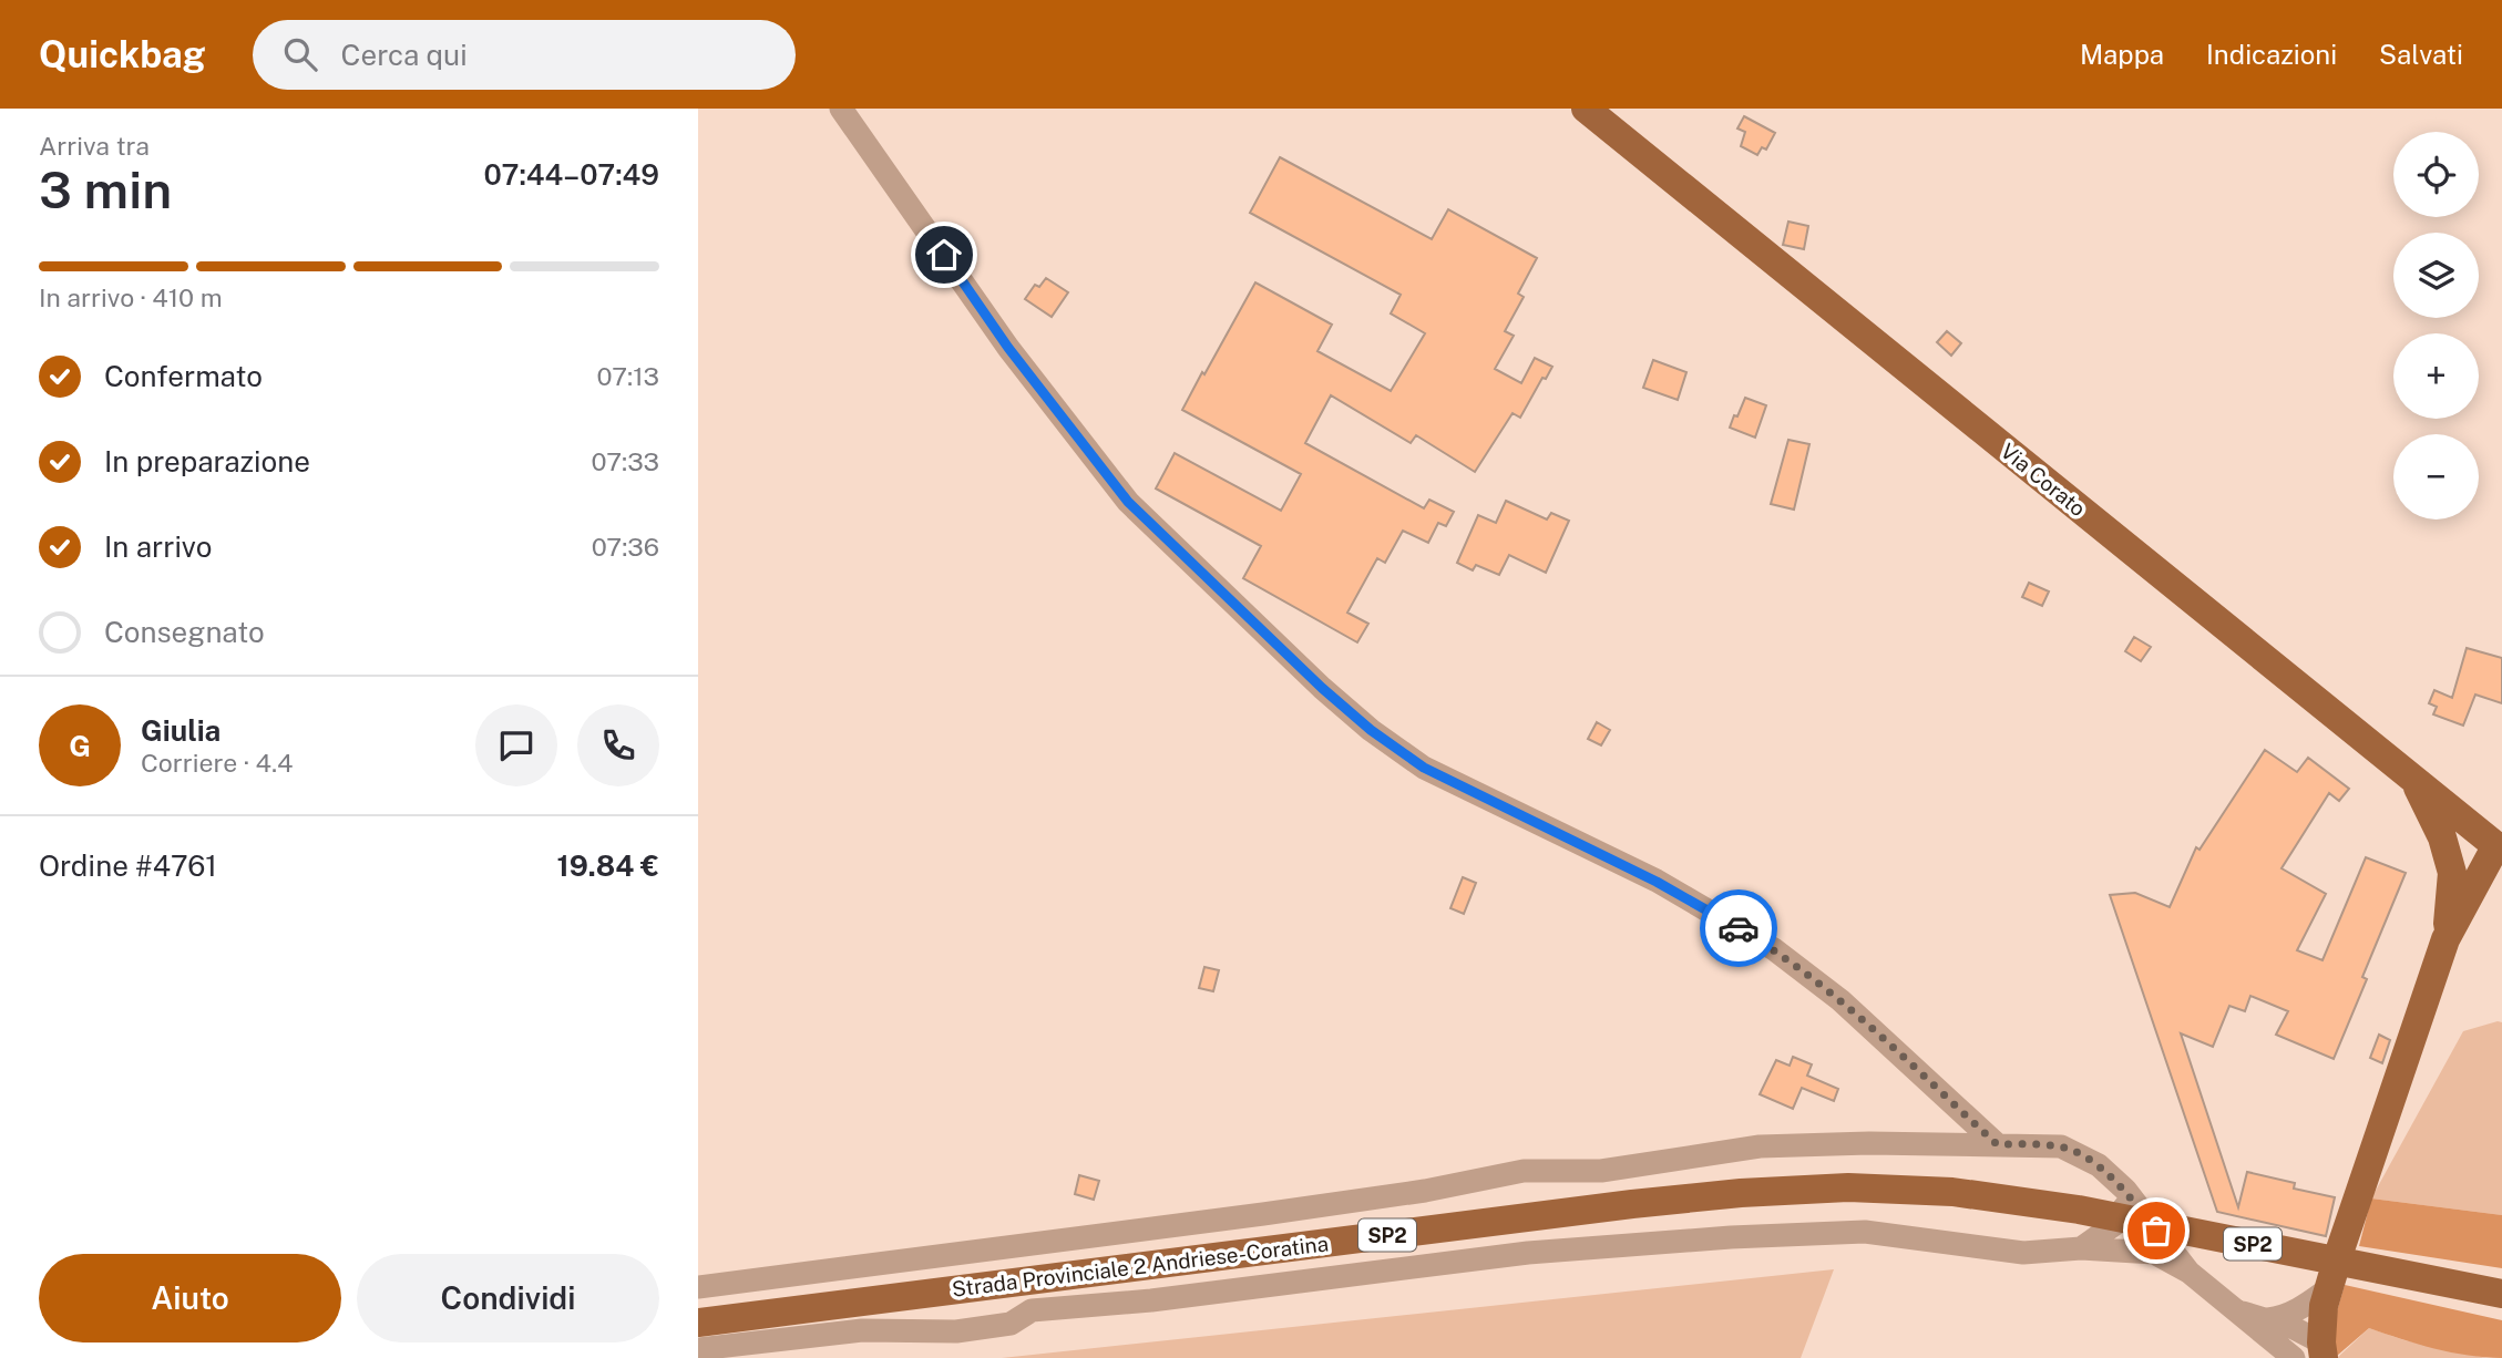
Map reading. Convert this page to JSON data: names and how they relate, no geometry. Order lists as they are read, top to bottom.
{
  "streets": {
    "main road": ["Via Corato", "SP2", "Strada Provinciale 2 Andriese-Coratina"]
  },
  "page": {
    "header": "Quickbag",
    "search": "Cerca qui",
    "nav": ["Mappa", "Indicazioni", "Salvati"],
    "heading": ["3 min", "Arriva tra", "07:44–07:49"],
    "panel": [
      "Giulia",
      "Corriere · 4.4",
      "Ordine #4761",
      "19.84 €"
    ],
    "map_buttons": ["+", "−"],
    "bar": "In arrivo · 410 m",
    "list": [
      ["Confermato", "07:13"],
      ["In preparazione", "07:33"],
      ["In arrivo", "07:36"],
      "Consegnato"
    ],
    "round": "G",
    "buttons": ["Aiuto", "Condividi"]
  }
}
